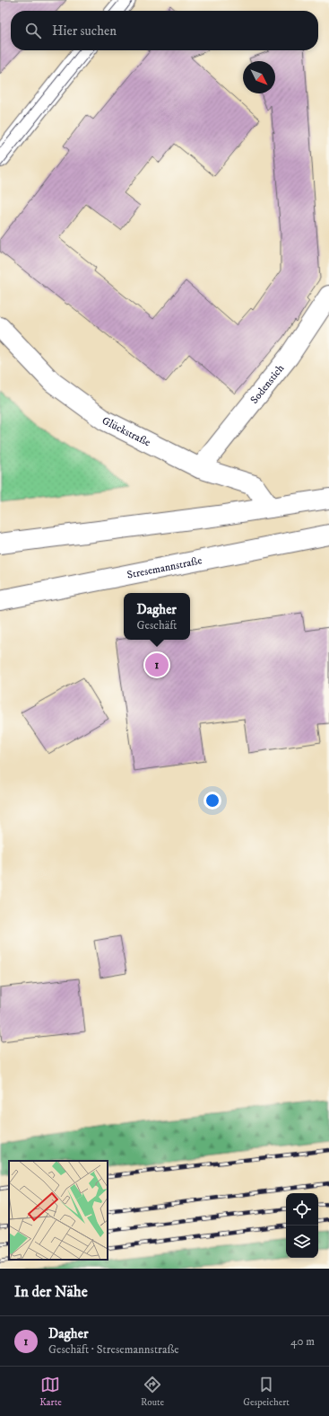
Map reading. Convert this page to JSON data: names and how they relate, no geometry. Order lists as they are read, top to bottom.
{
  "streets": {
    "street": ["Sodenstich", "Glückstraße", "Stresemannstraße"]
  },
  "crossings": [
    ["Sodenstich", "Glückstraße"]
  ],
  "north": "bottom right",
  "page": {
    "search": "Hier suchen",
    "popup": ["Dagher", "Geschäft"],
    "pins": "1",
    "heading": "In der Nähe",
    "list": [
      {
        "mark": "1",
        "name": "Dagher",
        "note": "Geschäft · Stresemannstraße",
        "value": "40 m"
      }
    ],
    "nav": ["Karte", "Route", "Gespeichert"]
  }
}
